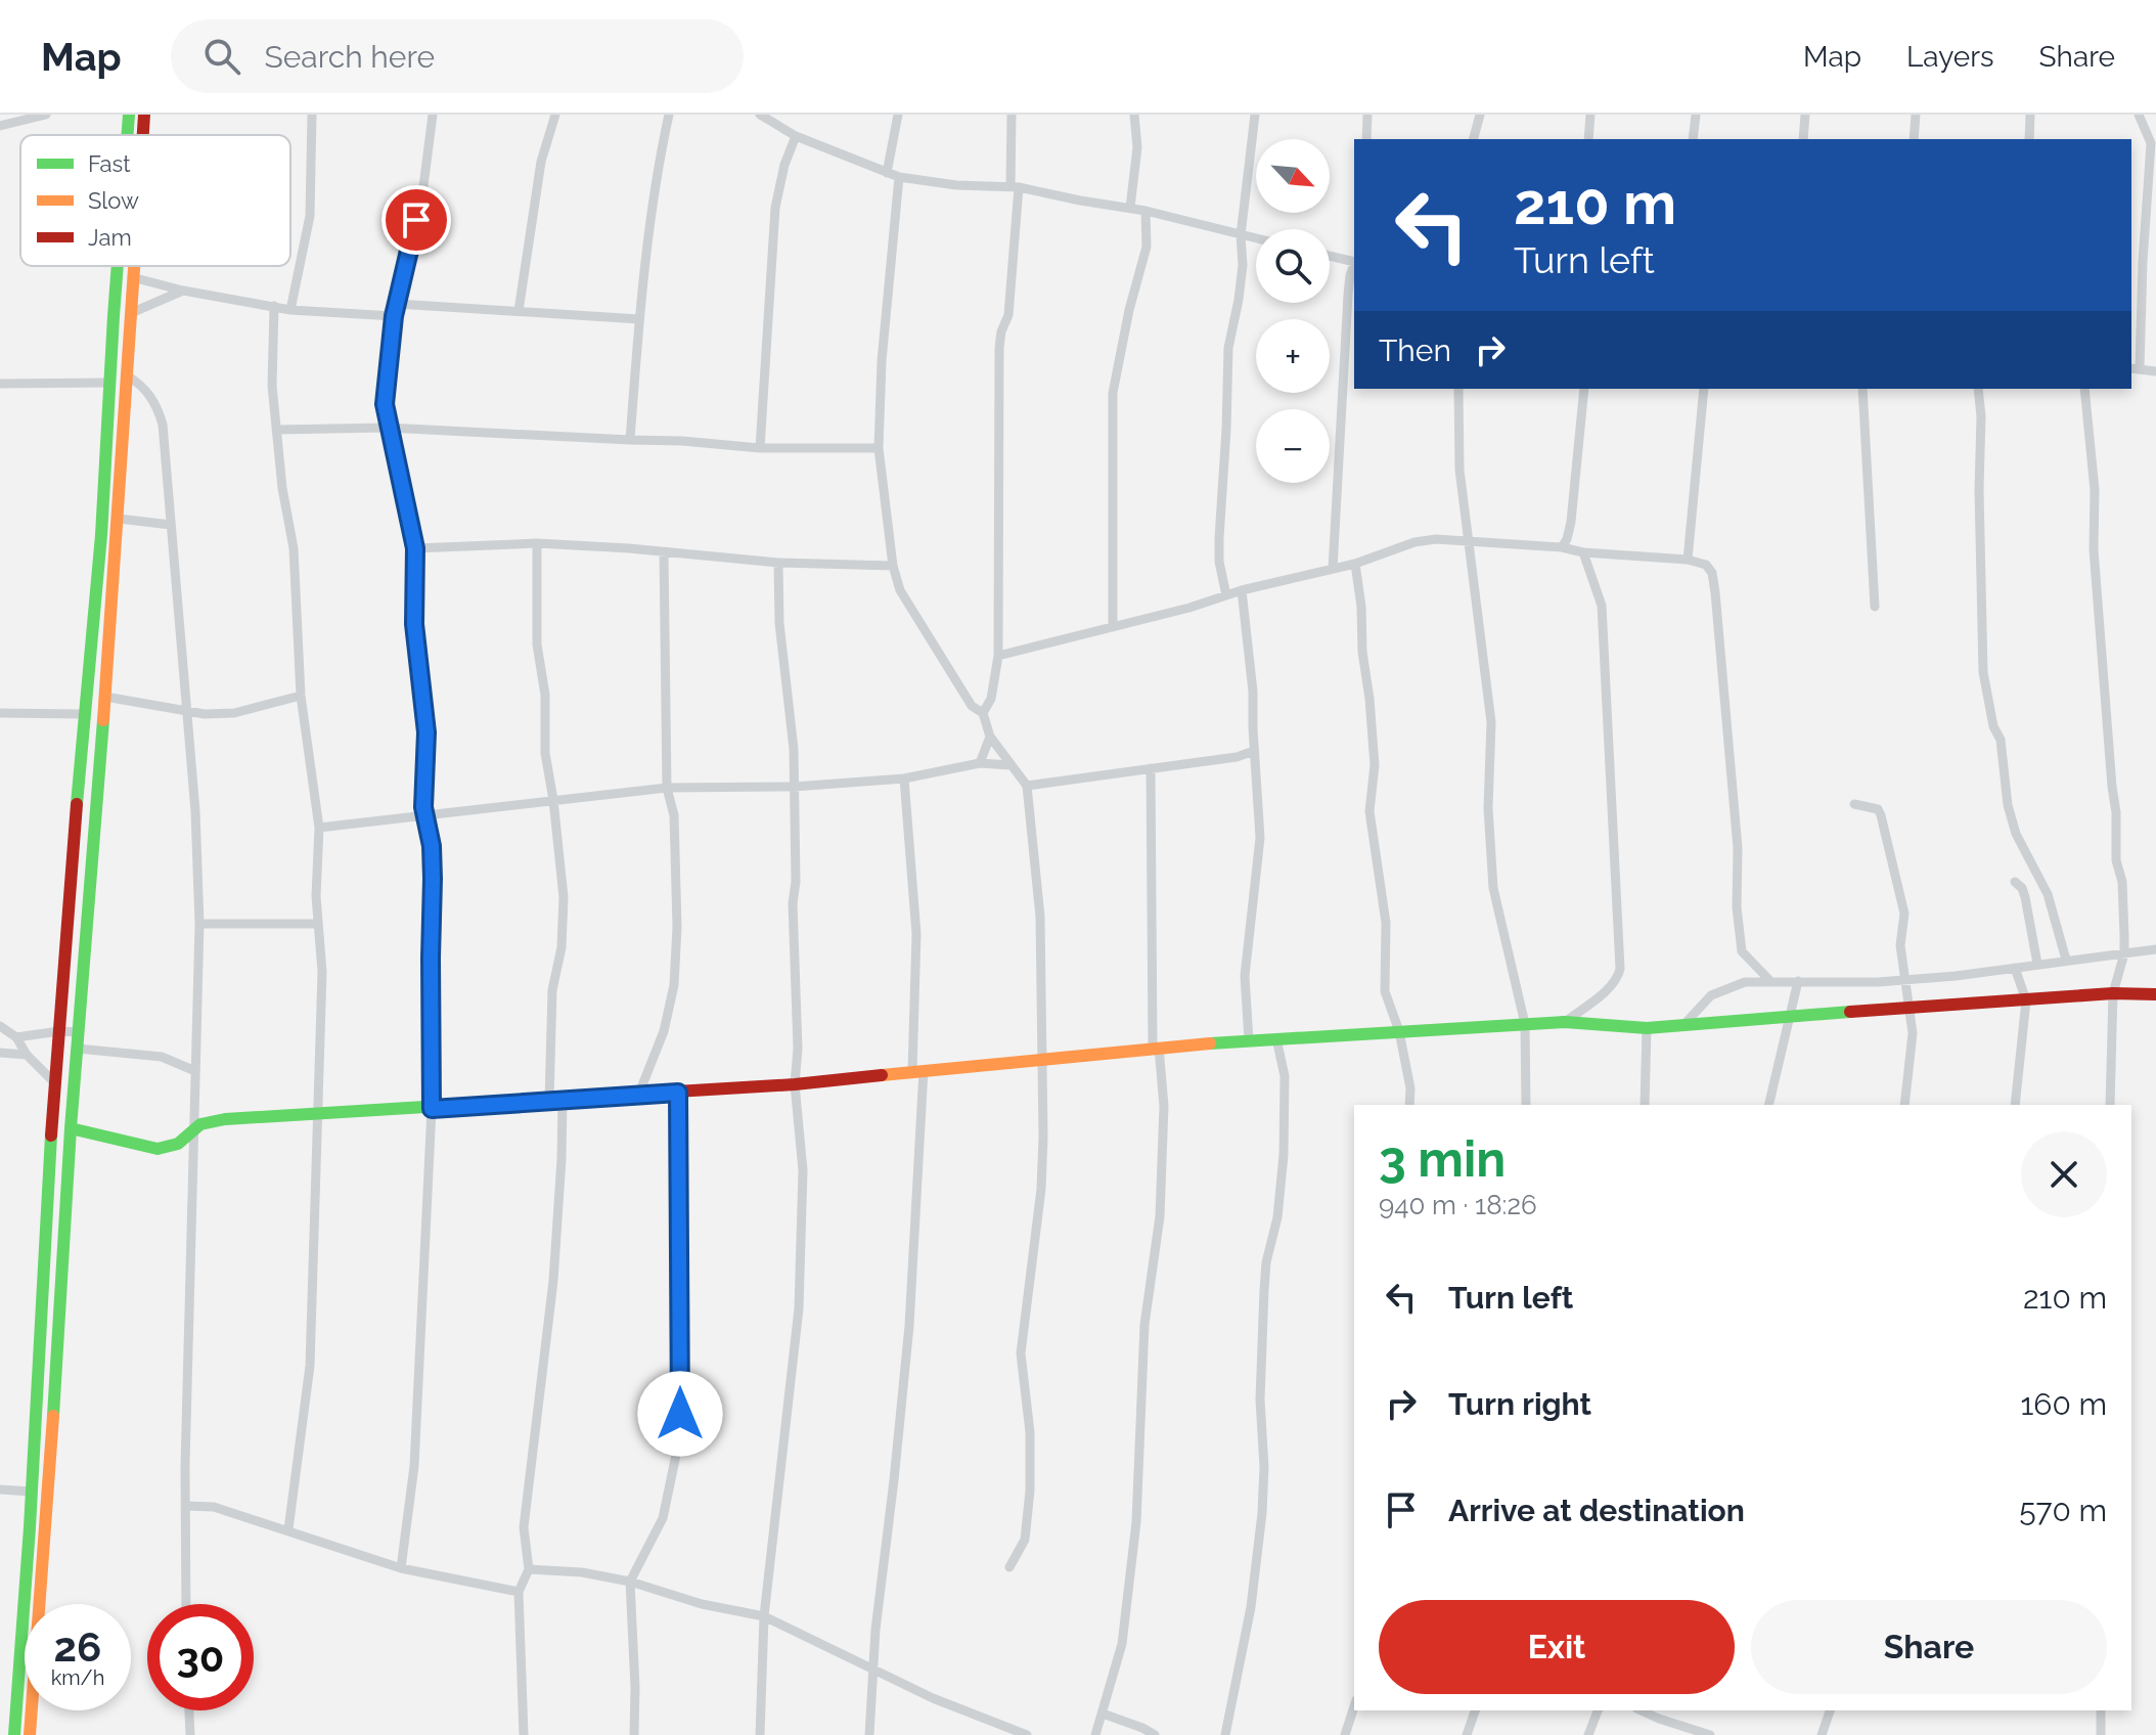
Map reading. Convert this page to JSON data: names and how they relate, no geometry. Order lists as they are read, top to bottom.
{
  "legend": ["Fast", "Slow", "Jam"],
  "north": "bottom right",
  "page": {
    "header": "Map",
    "search": "Search here",
    "nav": ["Map", "Layers", "Share"],
    "map_buttons": ["+", "−"],
    "turn": ["210 m", "Turn left"],
    "then": "Then",
    "heading": ["3 min", "940 m · 18:26"],
    "list": [
      {
        "name": "Turn left",
        "value": "210 m"
      },
      {
        "name": "Turn right",
        "value": "160 m"
      },
      {
        "name": "Arrive at destination",
        "value": "570 m"
      }
    ],
    "buttons": ["Exit", "Share"],
    "speed": "26 km/h",
    "limit": "30"
  }
}
